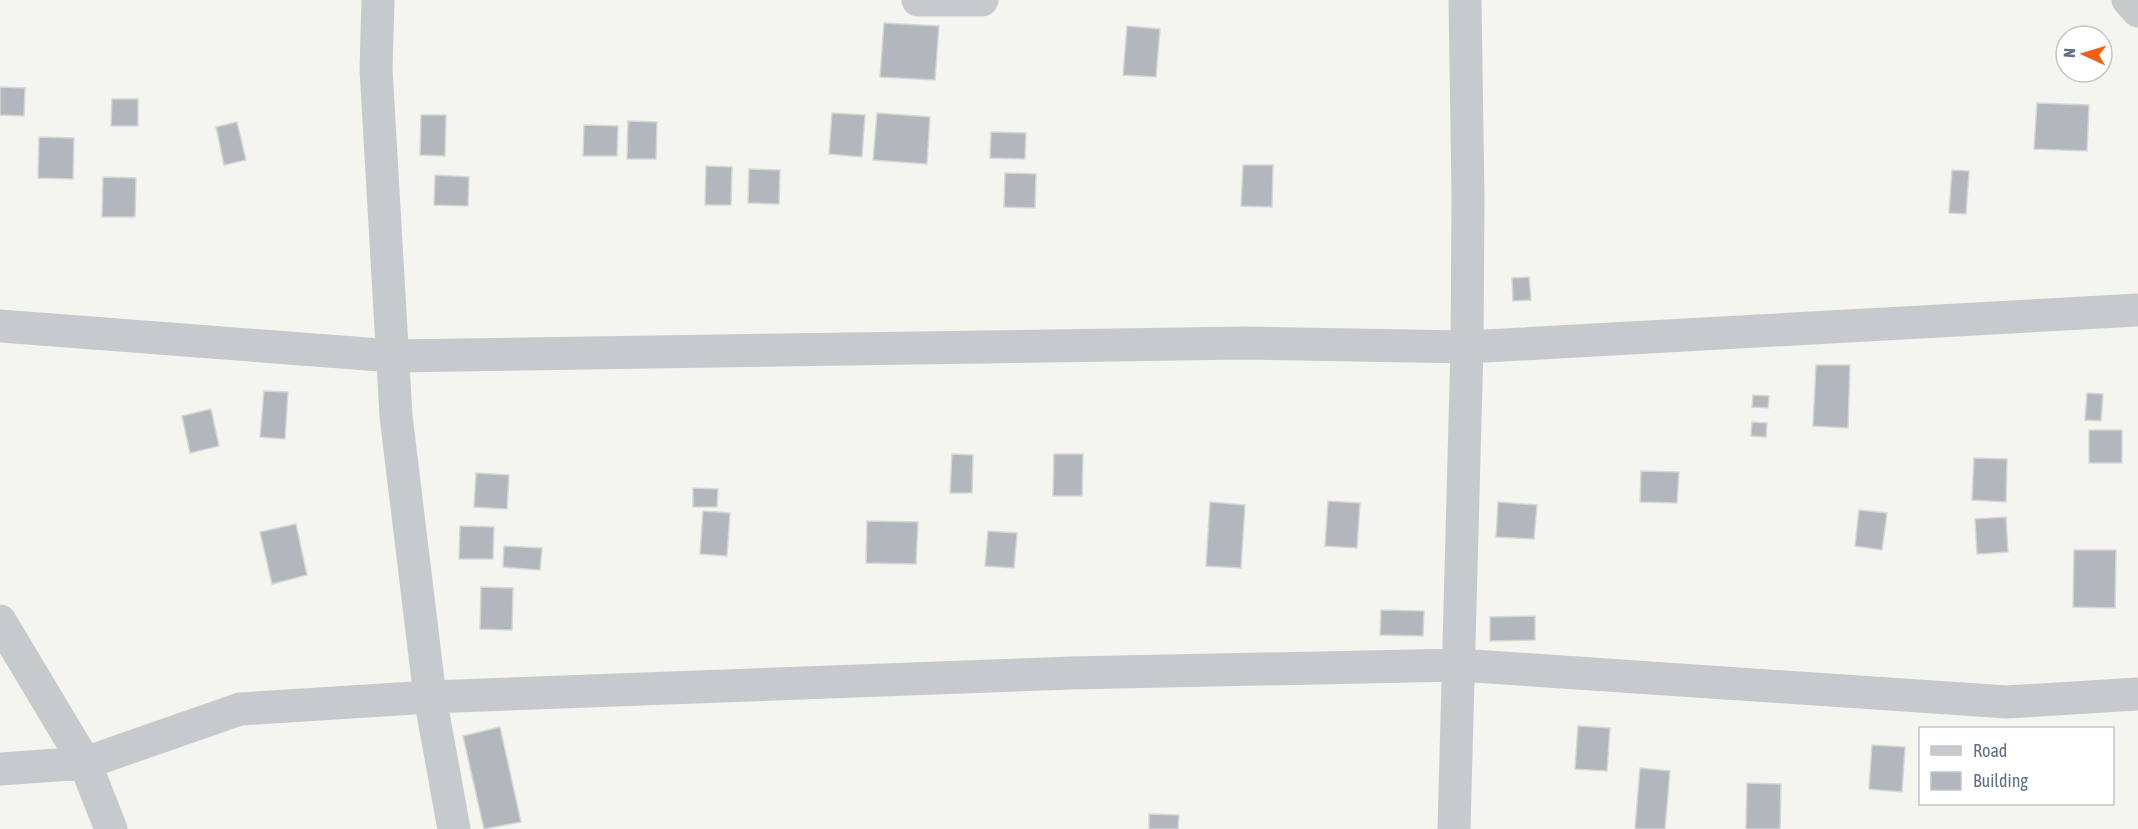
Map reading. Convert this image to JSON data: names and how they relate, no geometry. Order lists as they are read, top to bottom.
{
  "legend": ["Road", "Building"],
  "north": "left"
}
